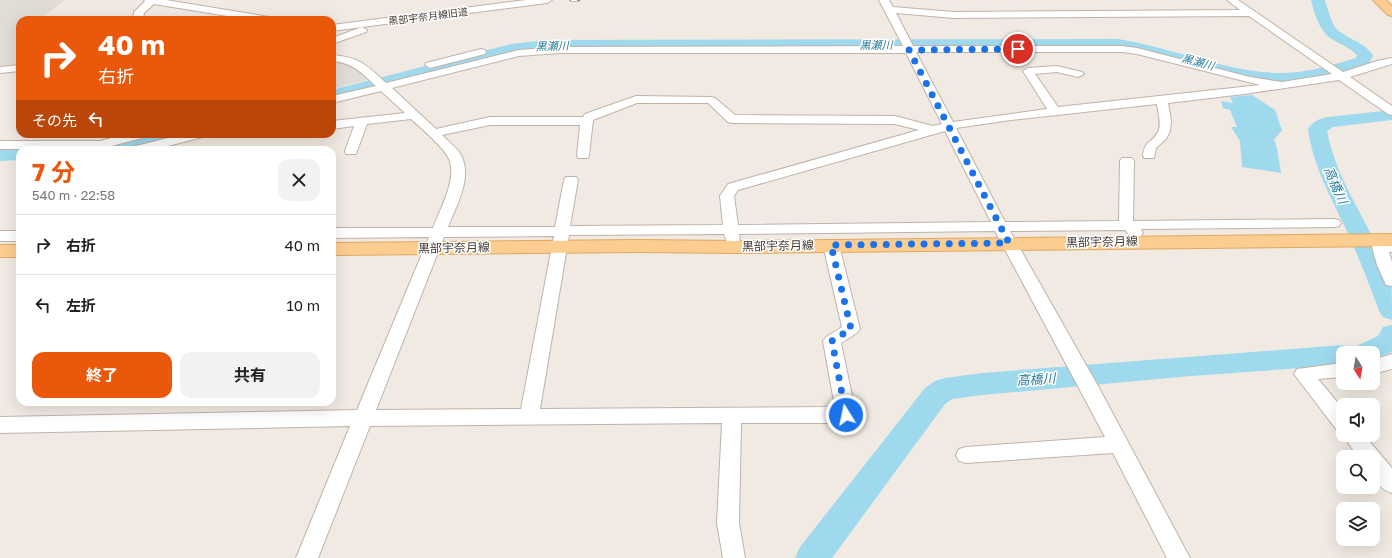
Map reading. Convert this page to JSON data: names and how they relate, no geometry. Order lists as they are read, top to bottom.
{
  "streets": {
    "main road": ["黒部宇奈月線"],
    "street": ["黒部宇奈月線旧道"]
  },
  "water": ["黒瀬川", "高橋川"],
  "north": "bottom",
  "page": {
    "turn": ["40 m", "右折"],
    "then": "その先",
    "heading": ["7 分", "540 m · 22:58"],
    "list": [
      {
        "name": "右折",
        "value": "40 m"
      },
      {
        "name": "左折",
        "value": "10 m"
      }
    ],
    "buttons": ["終了", "共有"]
  }
}
